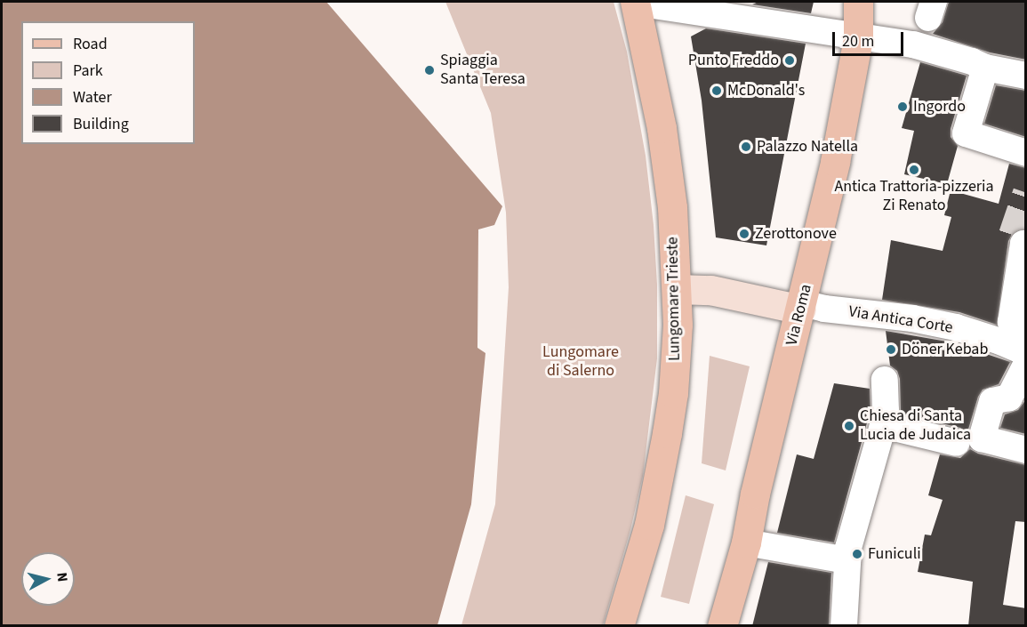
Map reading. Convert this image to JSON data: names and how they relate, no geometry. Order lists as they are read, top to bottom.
{
  "streets": {
    "main road": ["Lungomare Trieste", "Via Roma"],
    "street": ["Via Antica Corte"]
  },
  "crossings": [
    ["Via Roma", "Via Antica Corte"]
  ],
  "parks": ["Lungomare di Salerno"],
  "places": [
    "Punto Freddo",
    "Spiaggia Santa Teresa",
    "McDonald's",
    "Ingordo",
    "Palazzo Natella",
    "Antica Trattoria-pizzeria Zi Renato",
    "Zerottonove",
    "Döner Kebab",
    "Chiesa di Santa Lucia de Judaica",
    "Funiculi"
  ],
  "legend": [
    "Road",
    "Park",
    "Water",
    "Building"
  ],
  "scale_bar": "20 m",
  "north": "right"
}
